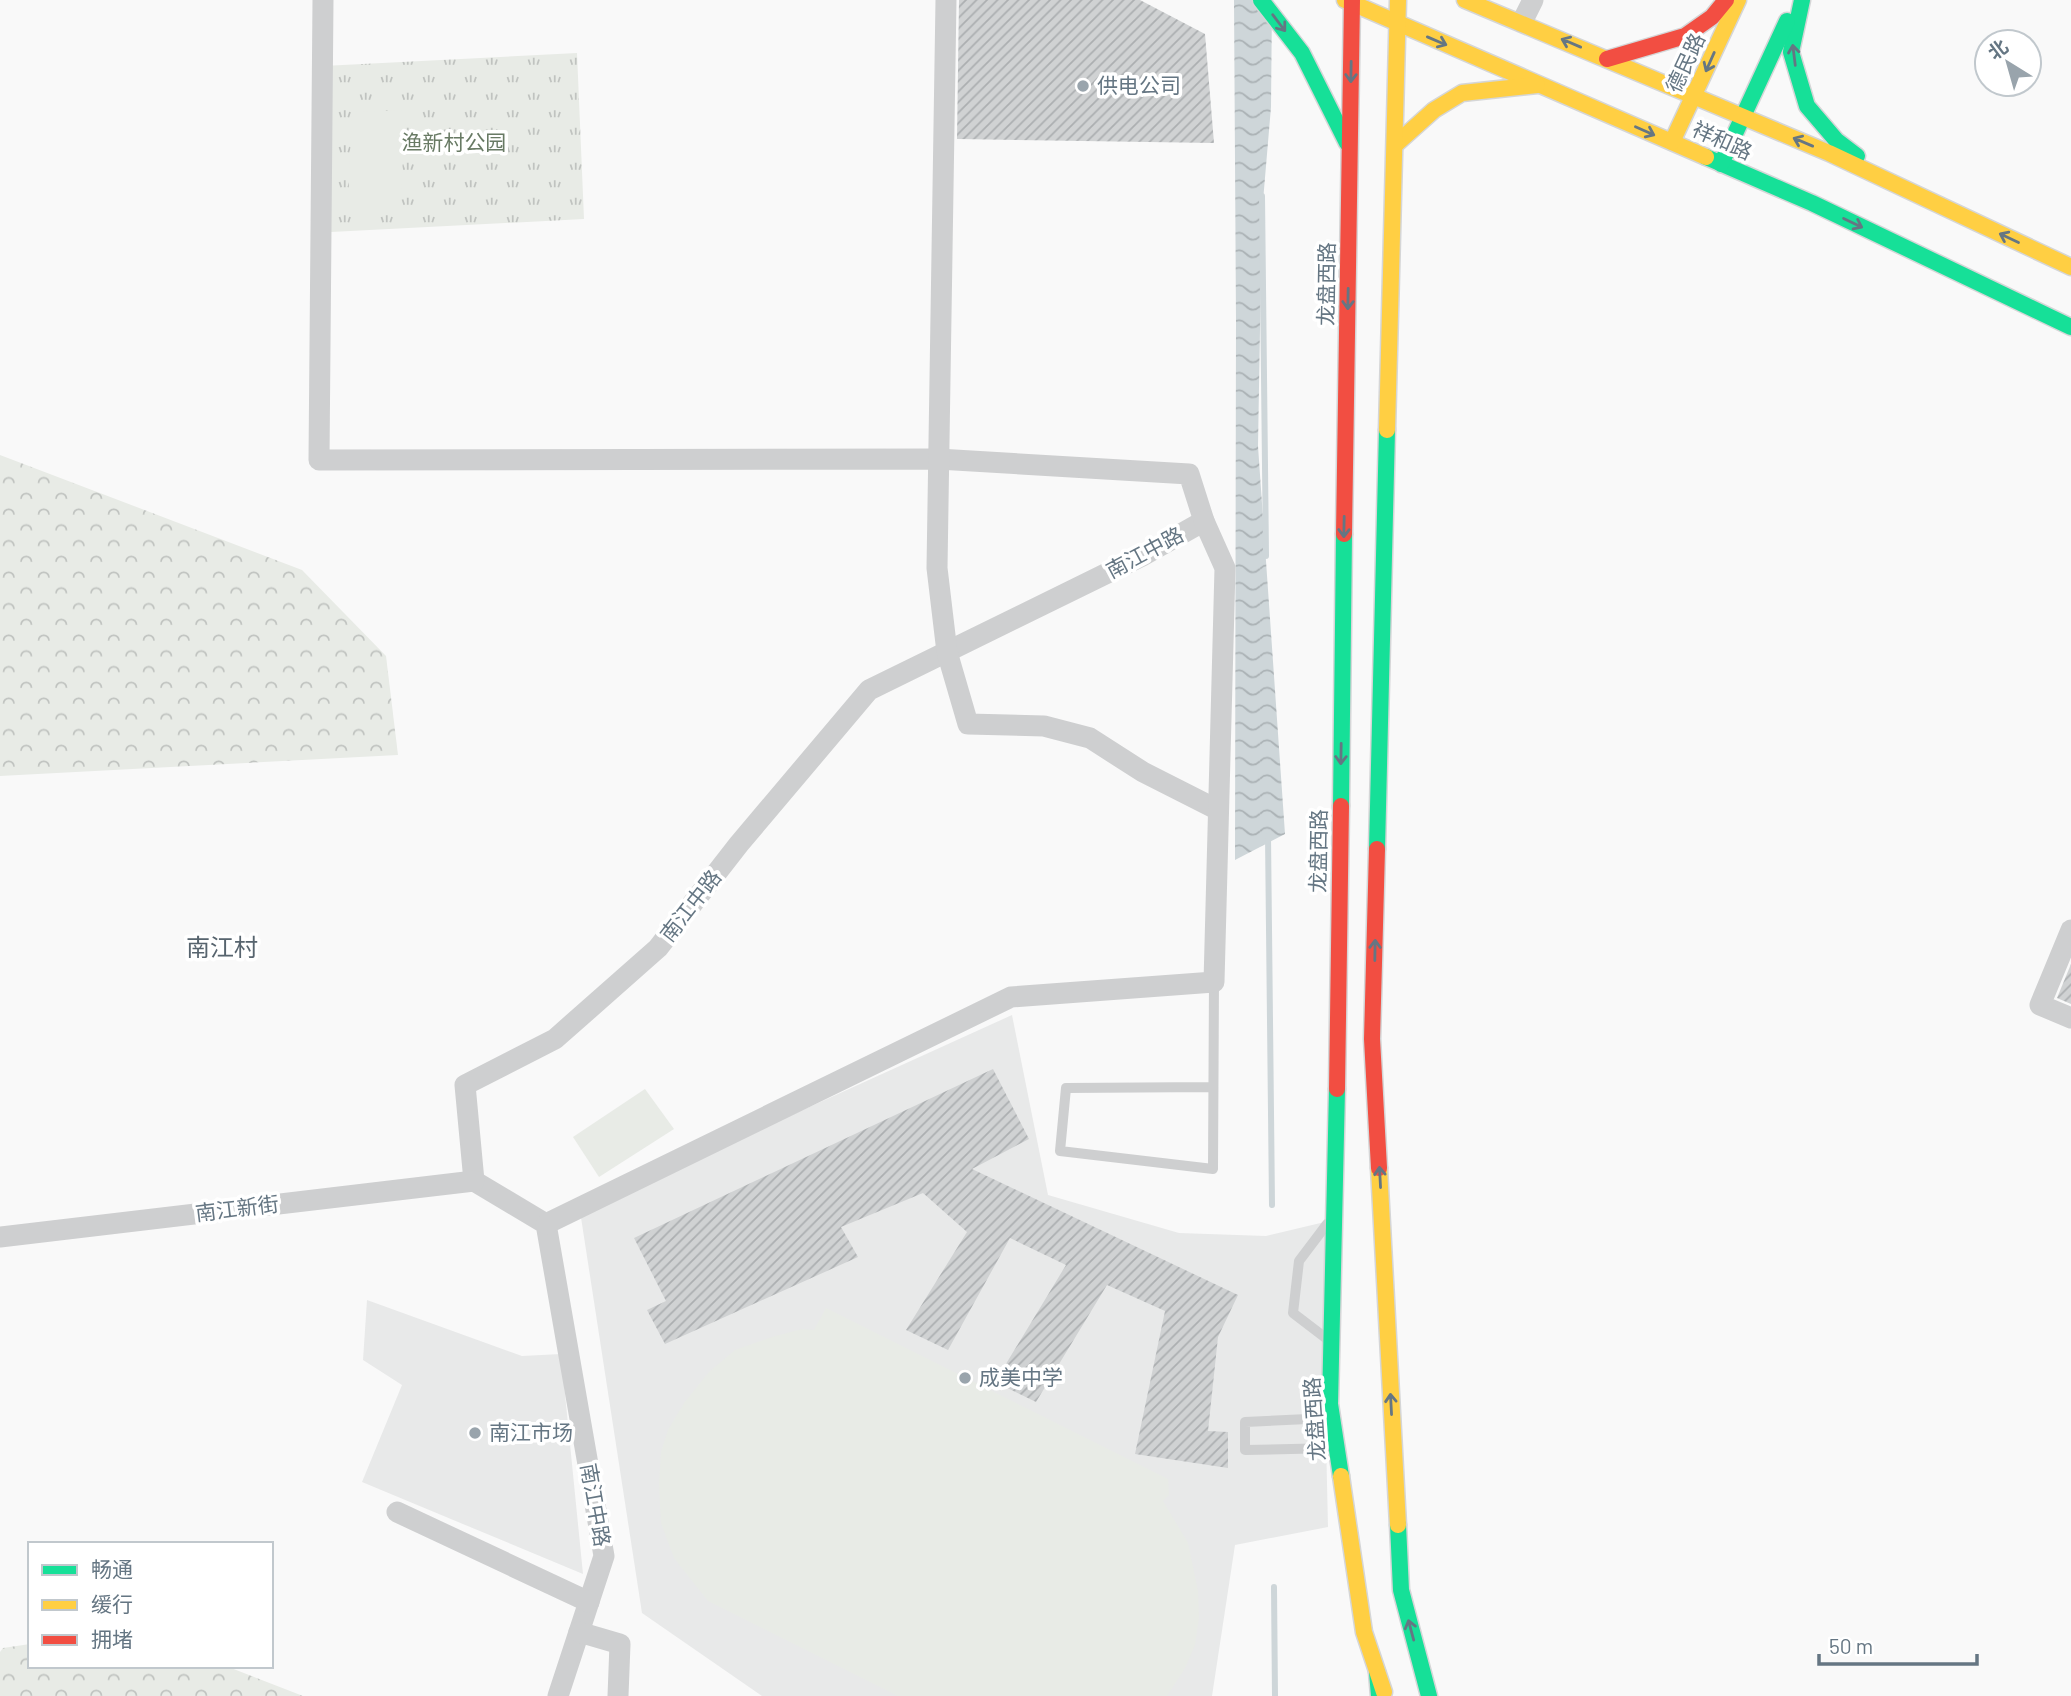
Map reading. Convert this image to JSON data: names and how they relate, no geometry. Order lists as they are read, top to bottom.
{
  "streets": {
    "main road": ["德民路", "祥和路", "龙盘西路"],
    "street": ["南江中路", "南江新街"]
  },
  "crossings": [
    ["德民路", "祥和路"],
    ["祥和路", "龙盘西路"],
    ["南江中路", "南江新街"]
  ],
  "districts": ["南江村"],
  "parks": ["渔新村公园"],
  "places": ["供电公司", "成美中学", "南江市场"],
  "legend": ["畅通", "缓行", "拥堵"],
  "scale_bar": "50 m",
  "north": "top left"
}
